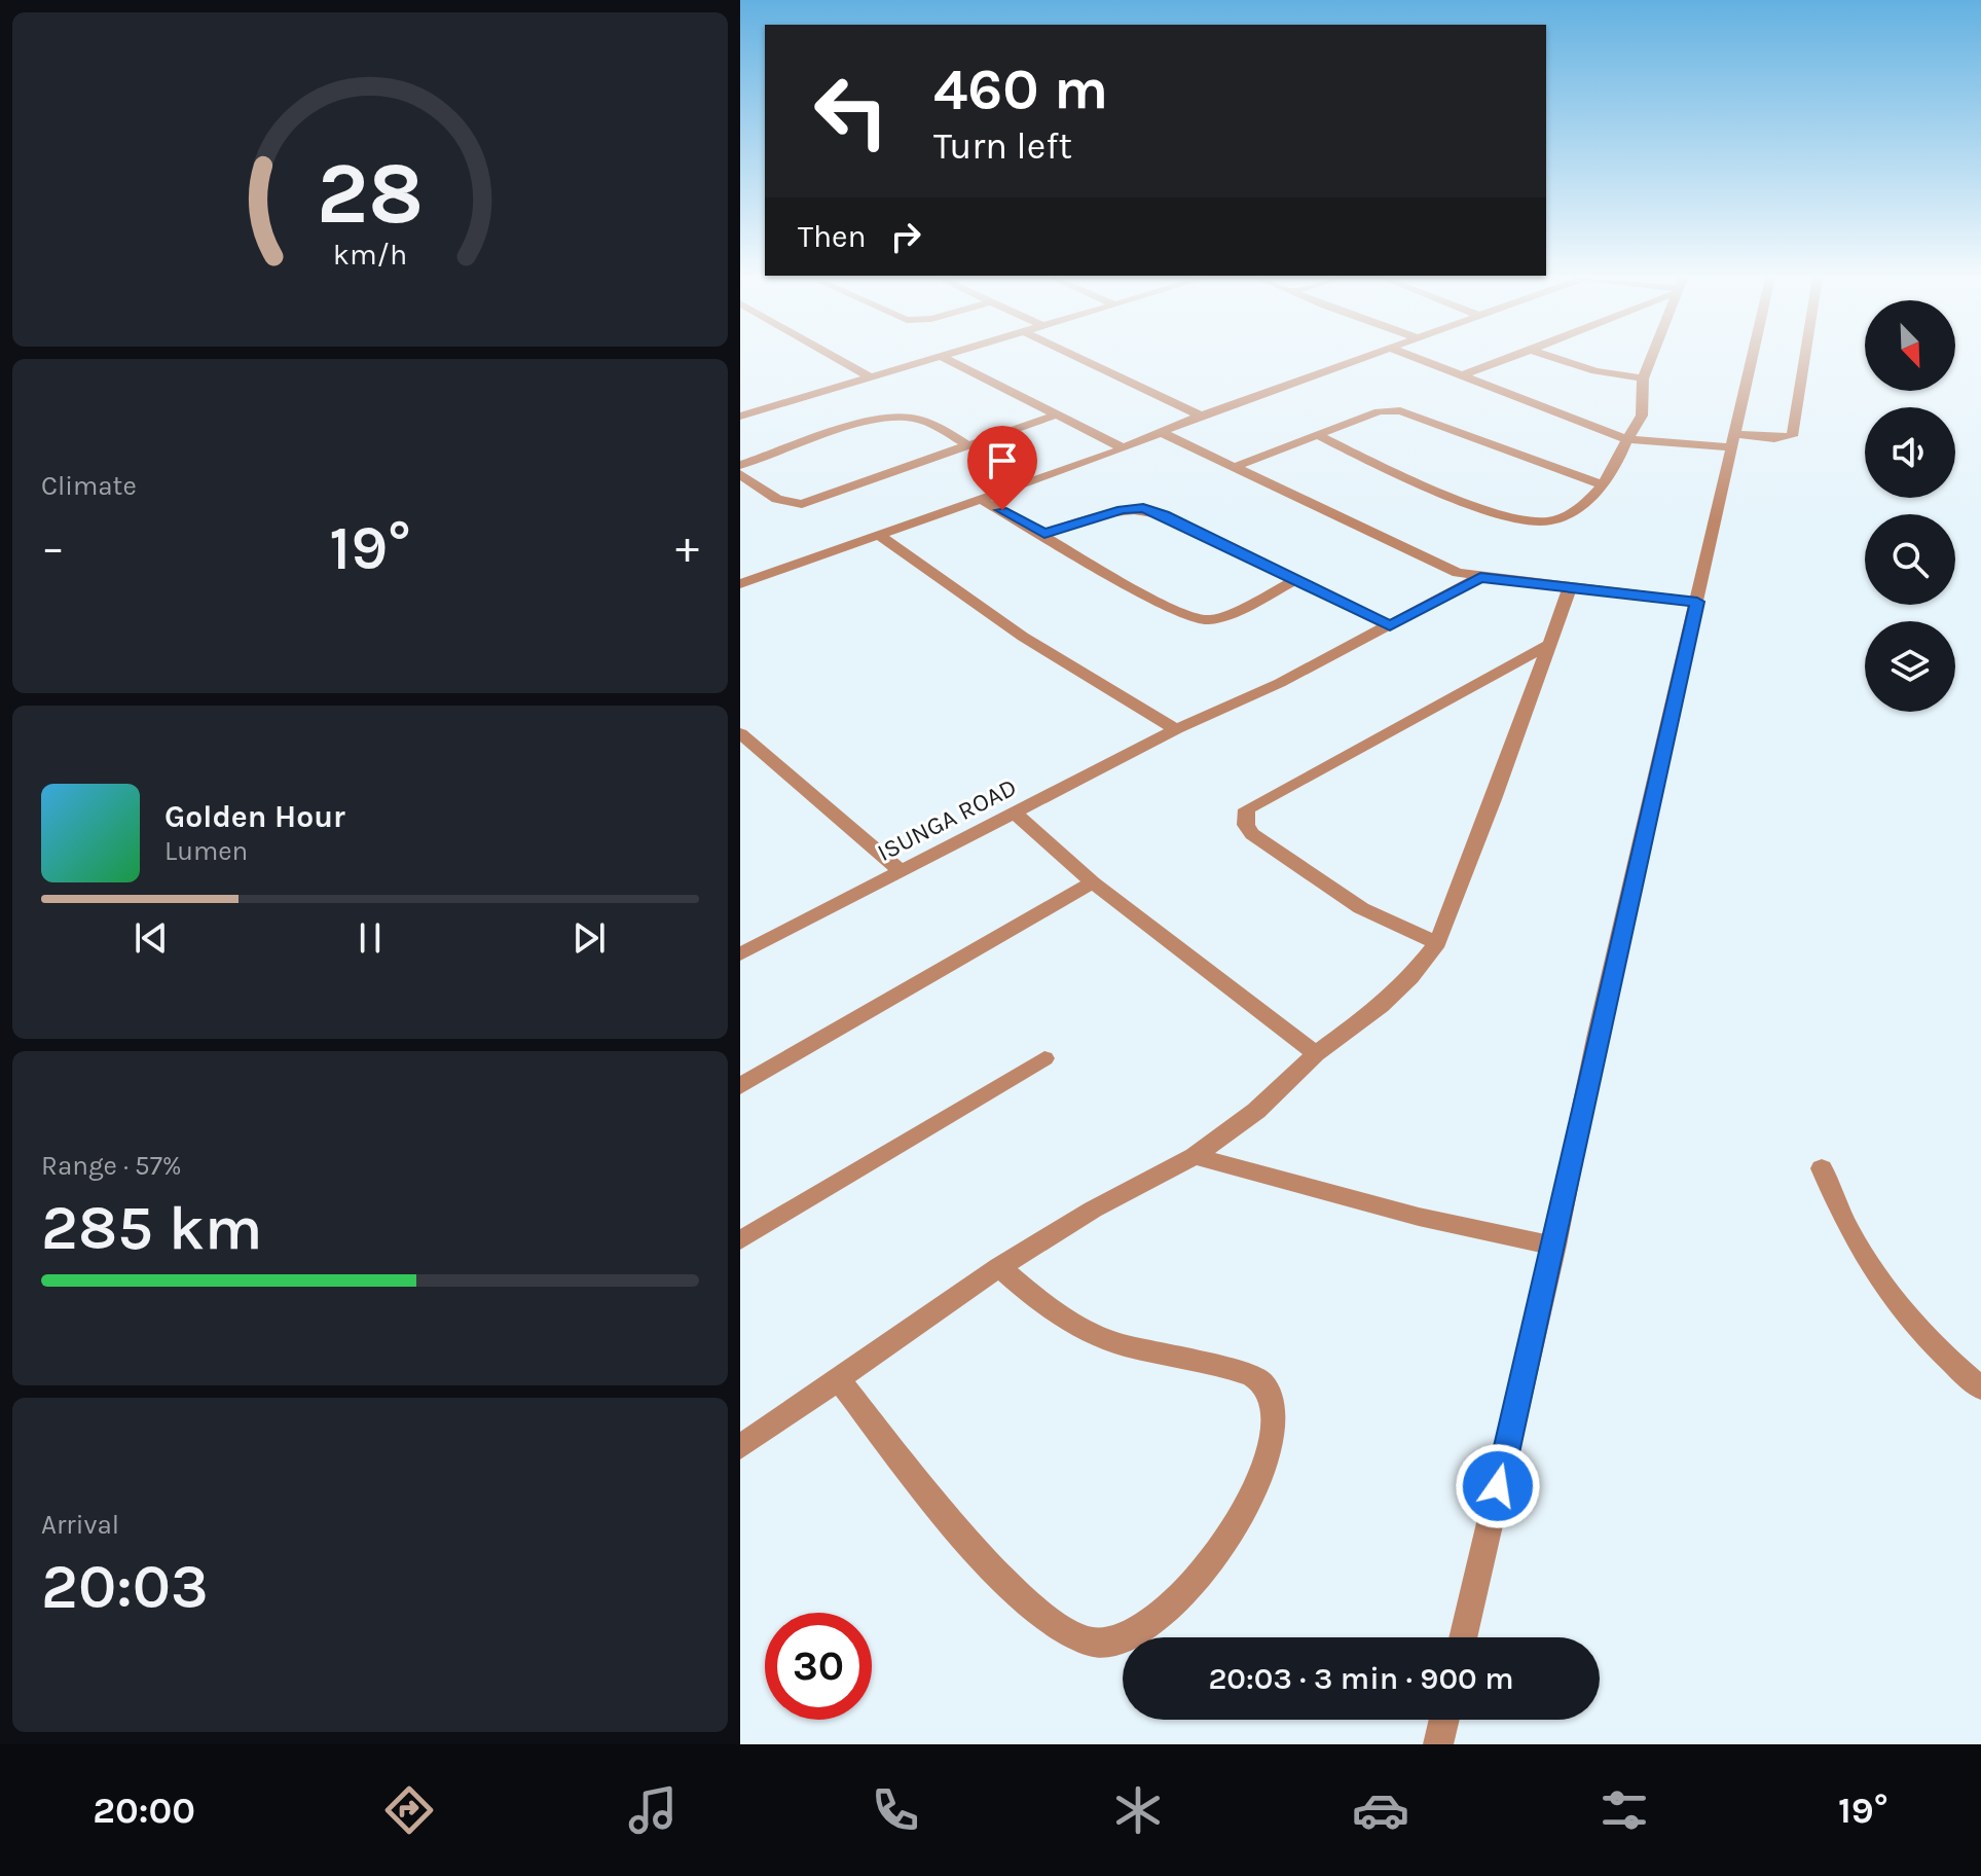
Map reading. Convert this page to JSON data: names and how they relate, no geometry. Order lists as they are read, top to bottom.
{
  "streets": {
    "street": ["ISUNGA ROAD"]
  },
  "north": "bottom right",
  "page": {
    "turn": ["460 m", "Turn left"],
    "then": "Then",
    "tile": [
      "Climate",
      ["Range · 57%", "285 km"],
      ["Arrival", "20:03"]
    ],
    "heat": ["−", "19°", "+"],
    "song": ["Golden Hour", "Lumen"],
    "limit": "30",
    "trip": "20:03 · 3 min · 900 m",
    "tabs": ["20:00", "19°"],
    "gauge": ["28", "km/h"]
  }
}
